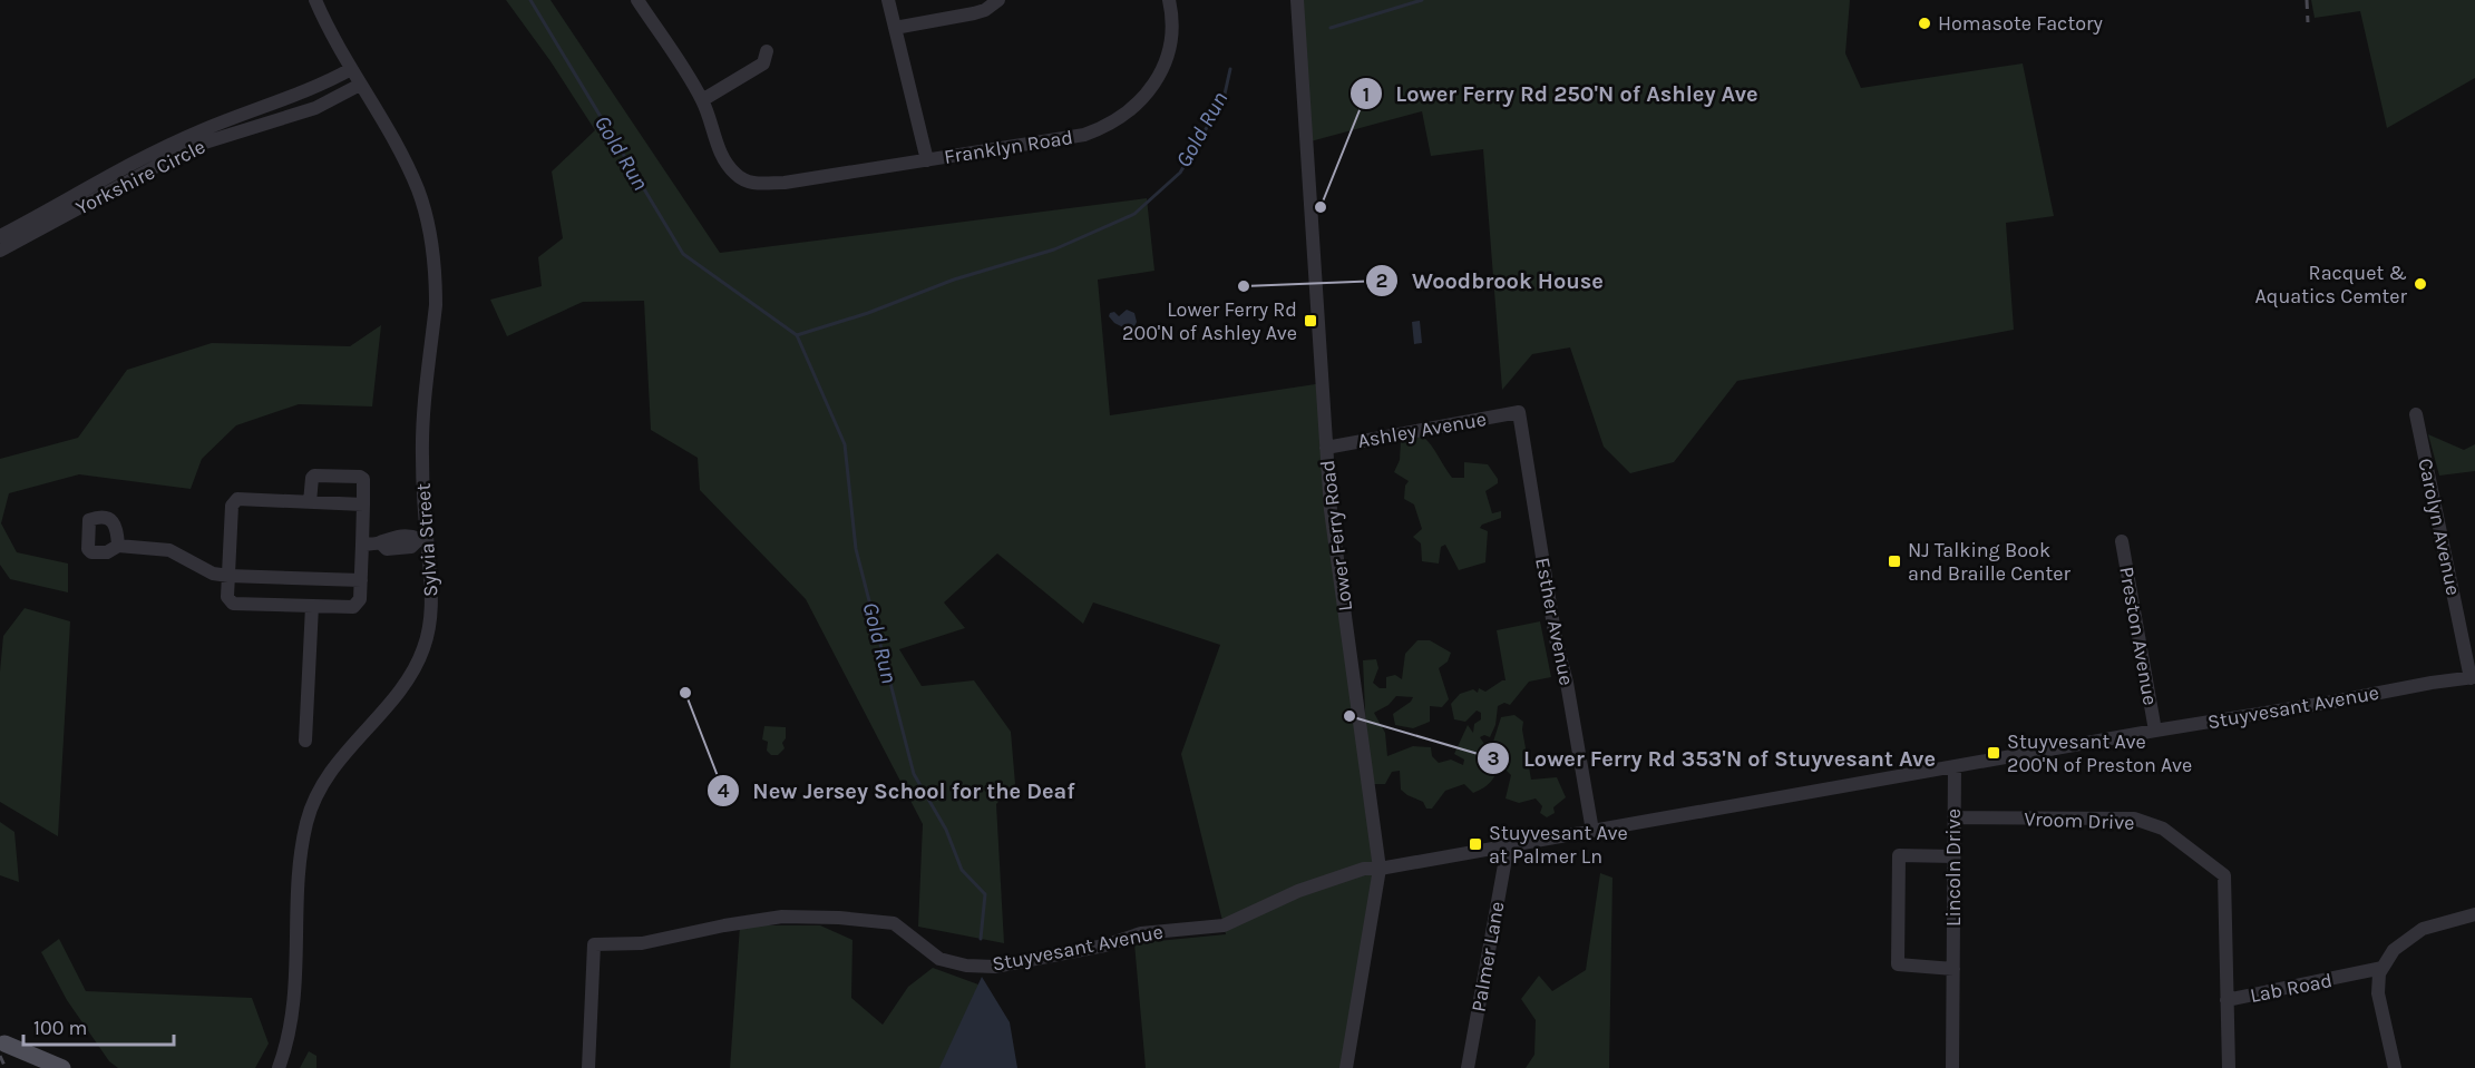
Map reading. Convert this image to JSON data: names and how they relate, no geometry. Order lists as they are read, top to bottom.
{
  "streets": {
    "street": [
      "Franklyn Road",
      "Yorkshire Circle",
      "Ashley Avenue",
      "Carolyn Avenue",
      "Lower Ferry Road",
      "Sylvia Street",
      "Esther Avenue",
      "Preston Avenue",
      "Stuyvesant Avenue",
      "Vroom Drive",
      "Lincoln Drive",
      "Palmer Lane",
      "Lab Road"
    ]
  },
  "crossings": [
    ["Yorkshire Circle", "Sylvia Street"],
    ["Ashley Avenue", "Lower Ferry Road"],
    ["Ashley Avenue", "Esther Avenue"],
    ["Carolyn Avenue", "Stuyvesant Avenue"],
    ["Lower Ferry Road", "Stuyvesant Avenue"],
    ["Esther Avenue", "Stuyvesant Avenue"],
    ["Preston Avenue", "Stuyvesant Avenue"],
    ["Stuyvesant Avenue", "Lincoln Drive"],
    ["Stuyvesant Avenue", "Palmer Lane"],
    ["Vroom Drive", "Lincoln Drive"],
    ["Vroom Drive", "Lab Road"]
  ],
  "water": ["Gold Run"],
  "places": {
    "other": [
      "Homasote Factory",
      "Lower Ferry Rd 250'N of Ashley Ave",
      "Racquet & Aquatics Cemter",
      "Woodbrook House",
      "New Jersey School for the Deaf",
      "Lower Ferry Rd 353'N of Stuyvesant Ave"
    ],
    "transit": [
      "Lower Ferry Rd 200'N of Ashley Ave",
      "NJ Talking Book and Braille Center",
      "Stuyvesant Ave 200'N of Preston Ave",
      "Stuyvesant Ave at Palmer Ln"
    ]
  },
  "scale_bar": "100 m"
}
